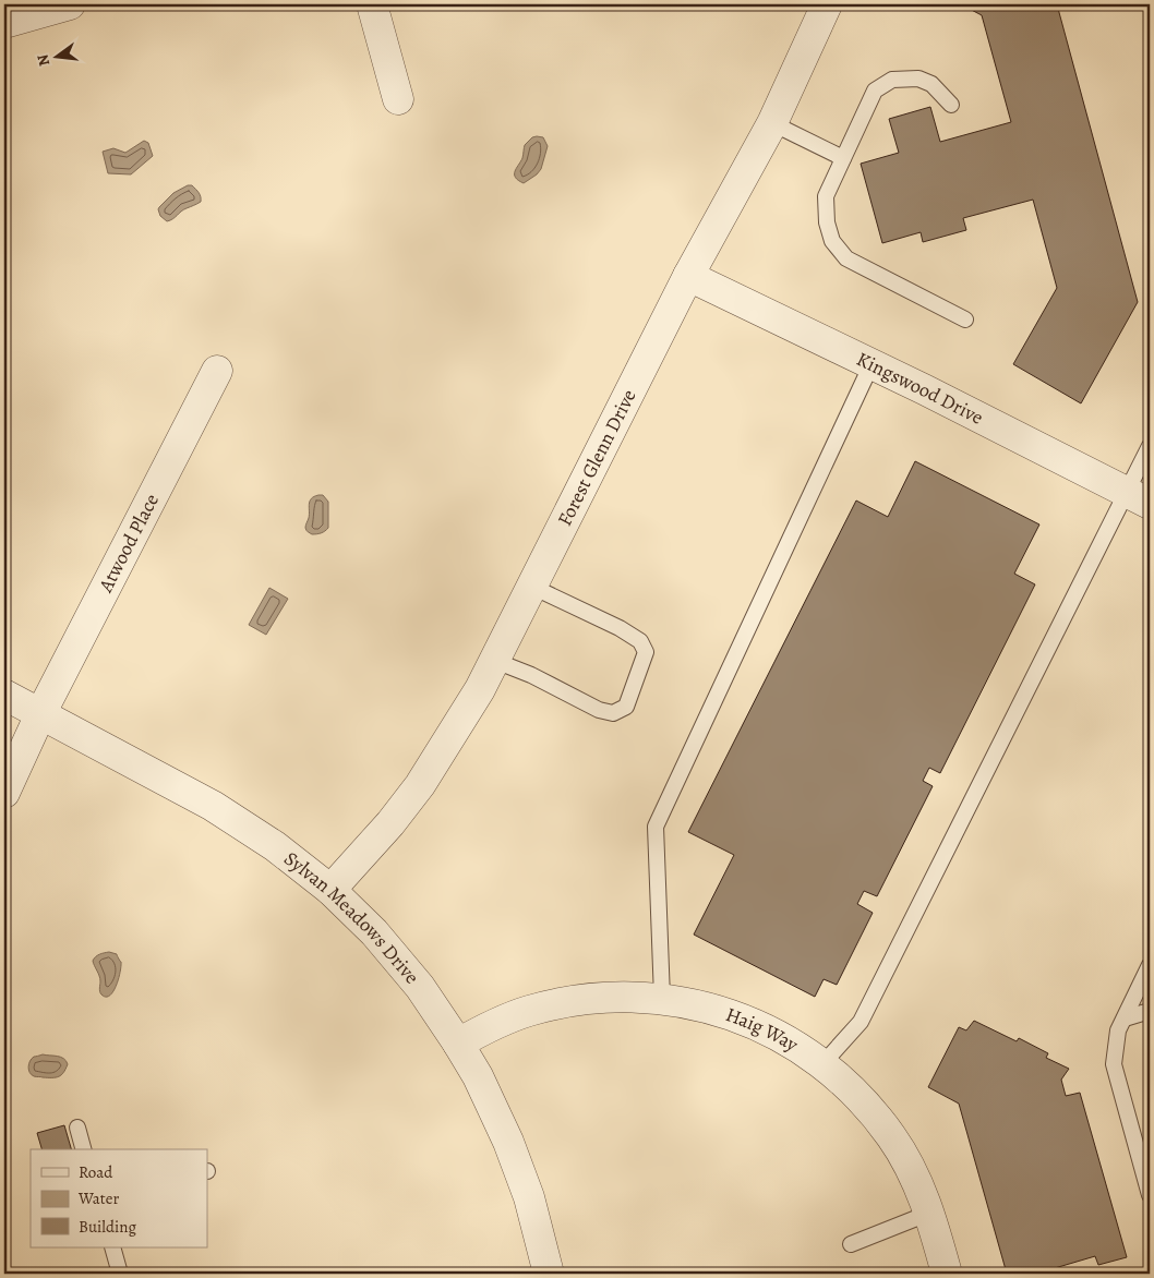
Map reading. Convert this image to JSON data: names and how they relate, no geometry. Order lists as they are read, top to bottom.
{
  "streets": {
    "street": [
      "Kingswood Drive",
      "Forest Glenn Drive",
      "Atwood Place",
      "Sylvan Meadows Drive",
      "Haig Way"
    ]
  },
  "crossings": [
    ["Kingswood Drive", "Forest Glenn Drive"],
    ["Forest Glenn Drive", "Sylvan Meadows Drive"],
    ["Atwood Place", "Sylvan Meadows Drive"],
    ["Sylvan Meadows Drive", "Haig Way"]
  ],
  "legend": ["Road", "Water", "Building"],
  "north": "left"
}
